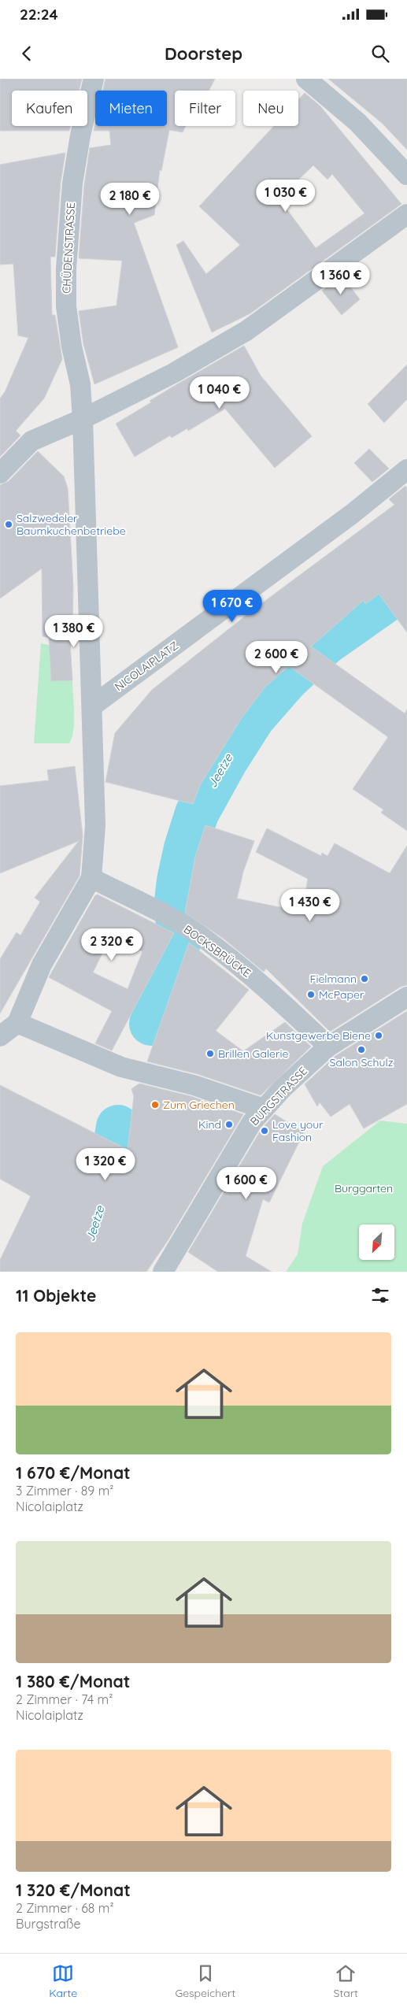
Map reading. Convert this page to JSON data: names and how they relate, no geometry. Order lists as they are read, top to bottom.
{
  "streets": {
    "street": [
      "CHÜDENSTRASSE",
      "NICOLAIPLATZ",
      "BOCKSBRÜCKE",
      "BURGSTRASSE"
    ]
  },
  "crossings": [
    ["BOCKSBRÜCKE", "BURGSTRASSE"]
  ],
  "water": ["Jeetze"],
  "parks": ["Burggarten"],
  "places": [
    "Salzwedeler Baumkuchenbetriebe",
    "Fielmann",
    "McPaper",
    "Kunstgewerbe Biene",
    "Salon Schulz",
    "Brillen Galerie",
    "Zum Griechen",
    "Kind",
    "Love your Fashion"
  ],
  "north": "bottom left",
  "page": {
    "status": "22:24",
    "header": "Doorstep",
    "chip": [
      "Kaufen",
      "Mieten",
      "Filter",
      "Neu"
    ],
    "price": [
      "1 030 €",
      "2 180 €",
      "1 360 €",
      "1 040 €",
      "1 670 €",
      "1 380 €",
      "2 600 €",
      "1 430 €",
      "2 320 €",
      "1 320 €",
      "1 600 €"
    ],
    "heading": "11 Objekte",
    "list": [
      {
        "name": "1 670 €/Monat",
        "note": "3 Zimmer · 89 m² · Nicolaiplatz"
      },
      {
        "name": "1 380 €/Monat",
        "note": "2 Zimmer · 74 m² · Nicolaiplatz"
      },
      {
        "name": "1 320 €/Monat",
        "note": "2 Zimmer · 68 m² · Burgstraße"
      }
    ],
    "tabs": ["Karte", "Gespeichert", "Start"]
  }
}
